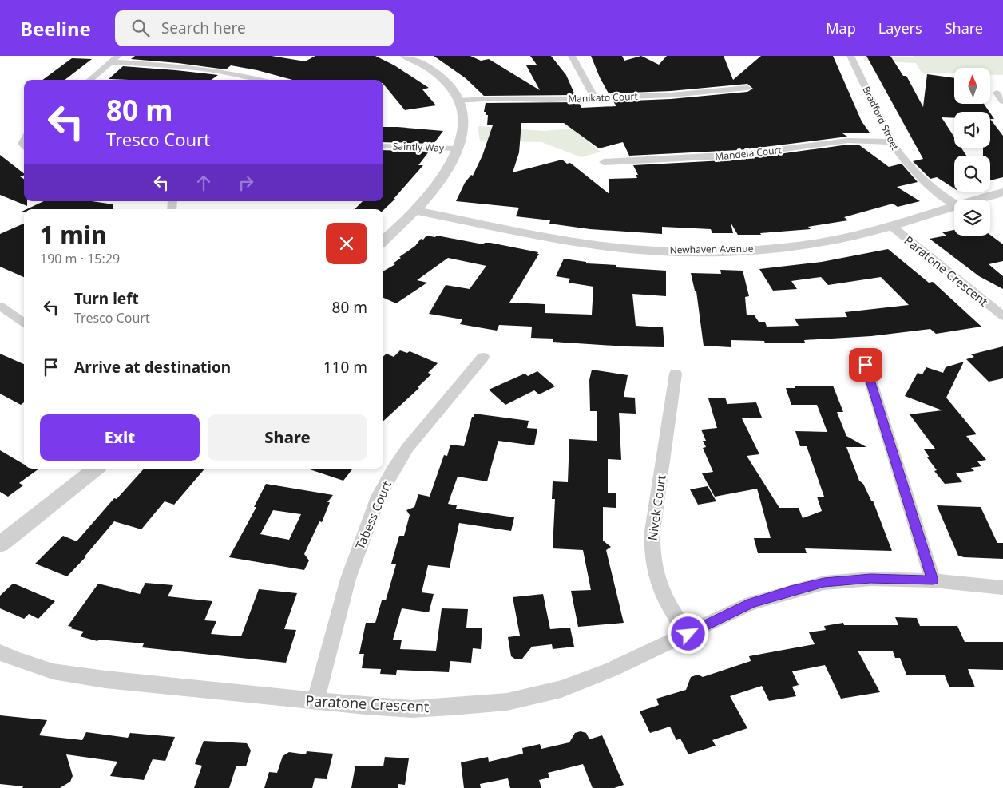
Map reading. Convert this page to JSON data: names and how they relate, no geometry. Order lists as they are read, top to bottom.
{
  "streets": {
    "street": [
      "Manikato Court",
      "Bradford Street",
      "Saintly Way",
      "Mandela Court",
      "Newhaven Avenue",
      "Paratone Crescent",
      "Nivek Court",
      "Tabess Court"
    ]
  },
  "crossings": [
    ["Bradford Street", "Mandela Court"],
    ["Newhaven Avenue", "Paratone Crescent"],
    ["Paratone Crescent", "Nivek Court"],
    ["Paratone Crescent", "Tabess Court"]
  ],
  "north": "top",
  "page": {
    "header": "Beeline",
    "search": "Search here",
    "nav": ["Map", "Layers", "Share"],
    "turn": ["80 m", "Tresco Court"],
    "heading": ["1 min", "190 m · 15:29"],
    "list": [
      {
        "name": "Turn left",
        "note": "Tresco Court",
        "value": "80 m"
      },
      {
        "name": "Arrive at destination",
        "value": "110 m"
      }
    ],
    "buttons": ["Exit", "Share"]
  }
}
